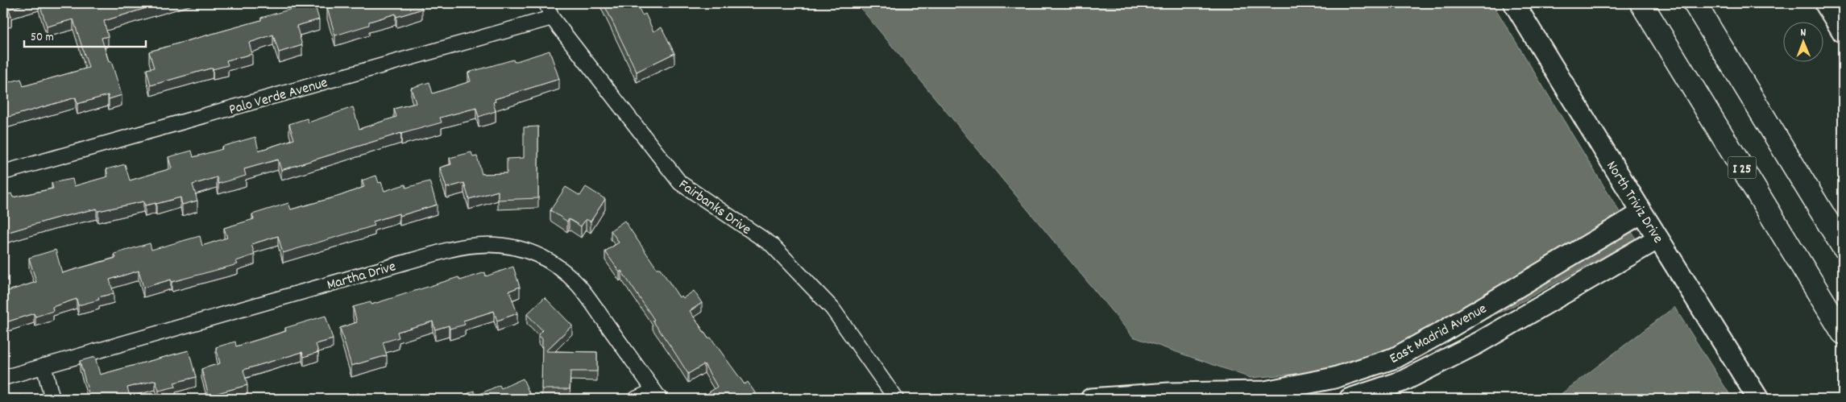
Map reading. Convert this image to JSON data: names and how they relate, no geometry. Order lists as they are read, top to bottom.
{
  "streets": {
    "highway": ["I 25"],
    "street": [
      "Palo Verde Avenue",
      "North Triviz Drive",
      "Fairbanks Drive",
      "Martha Drive",
      "East Madrid Avenue"
    ]
  },
  "crossings": [
    ["Palo Verde Avenue", "Fairbanks Drive"],
    ["North Triviz Drive", "East Madrid Avenue"]
  ],
  "scale_bar": "50 m",
  "north": "top"
}
